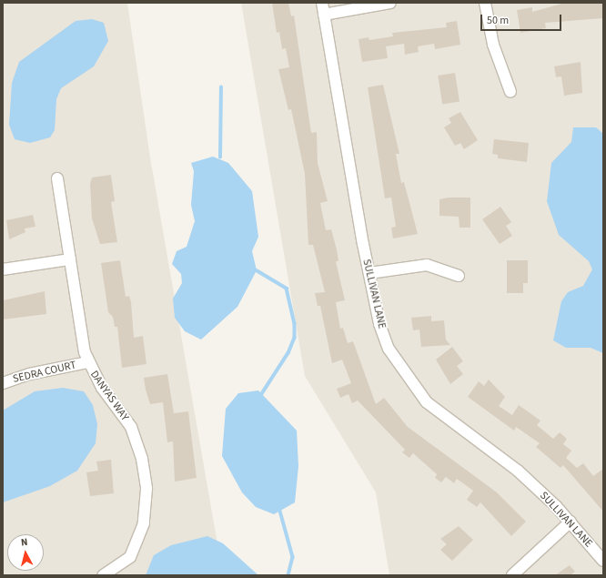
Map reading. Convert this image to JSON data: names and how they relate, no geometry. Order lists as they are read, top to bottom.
{
  "streets": {
    "street": ["SULLIVAN LANE", "SEDRA COURT", "DANYAS WAY"]
  },
  "crossings": [
    ["SEDRA COURT", "DANYAS WAY"]
  ],
  "scale_bar": "50 m",
  "north": "top"
}
